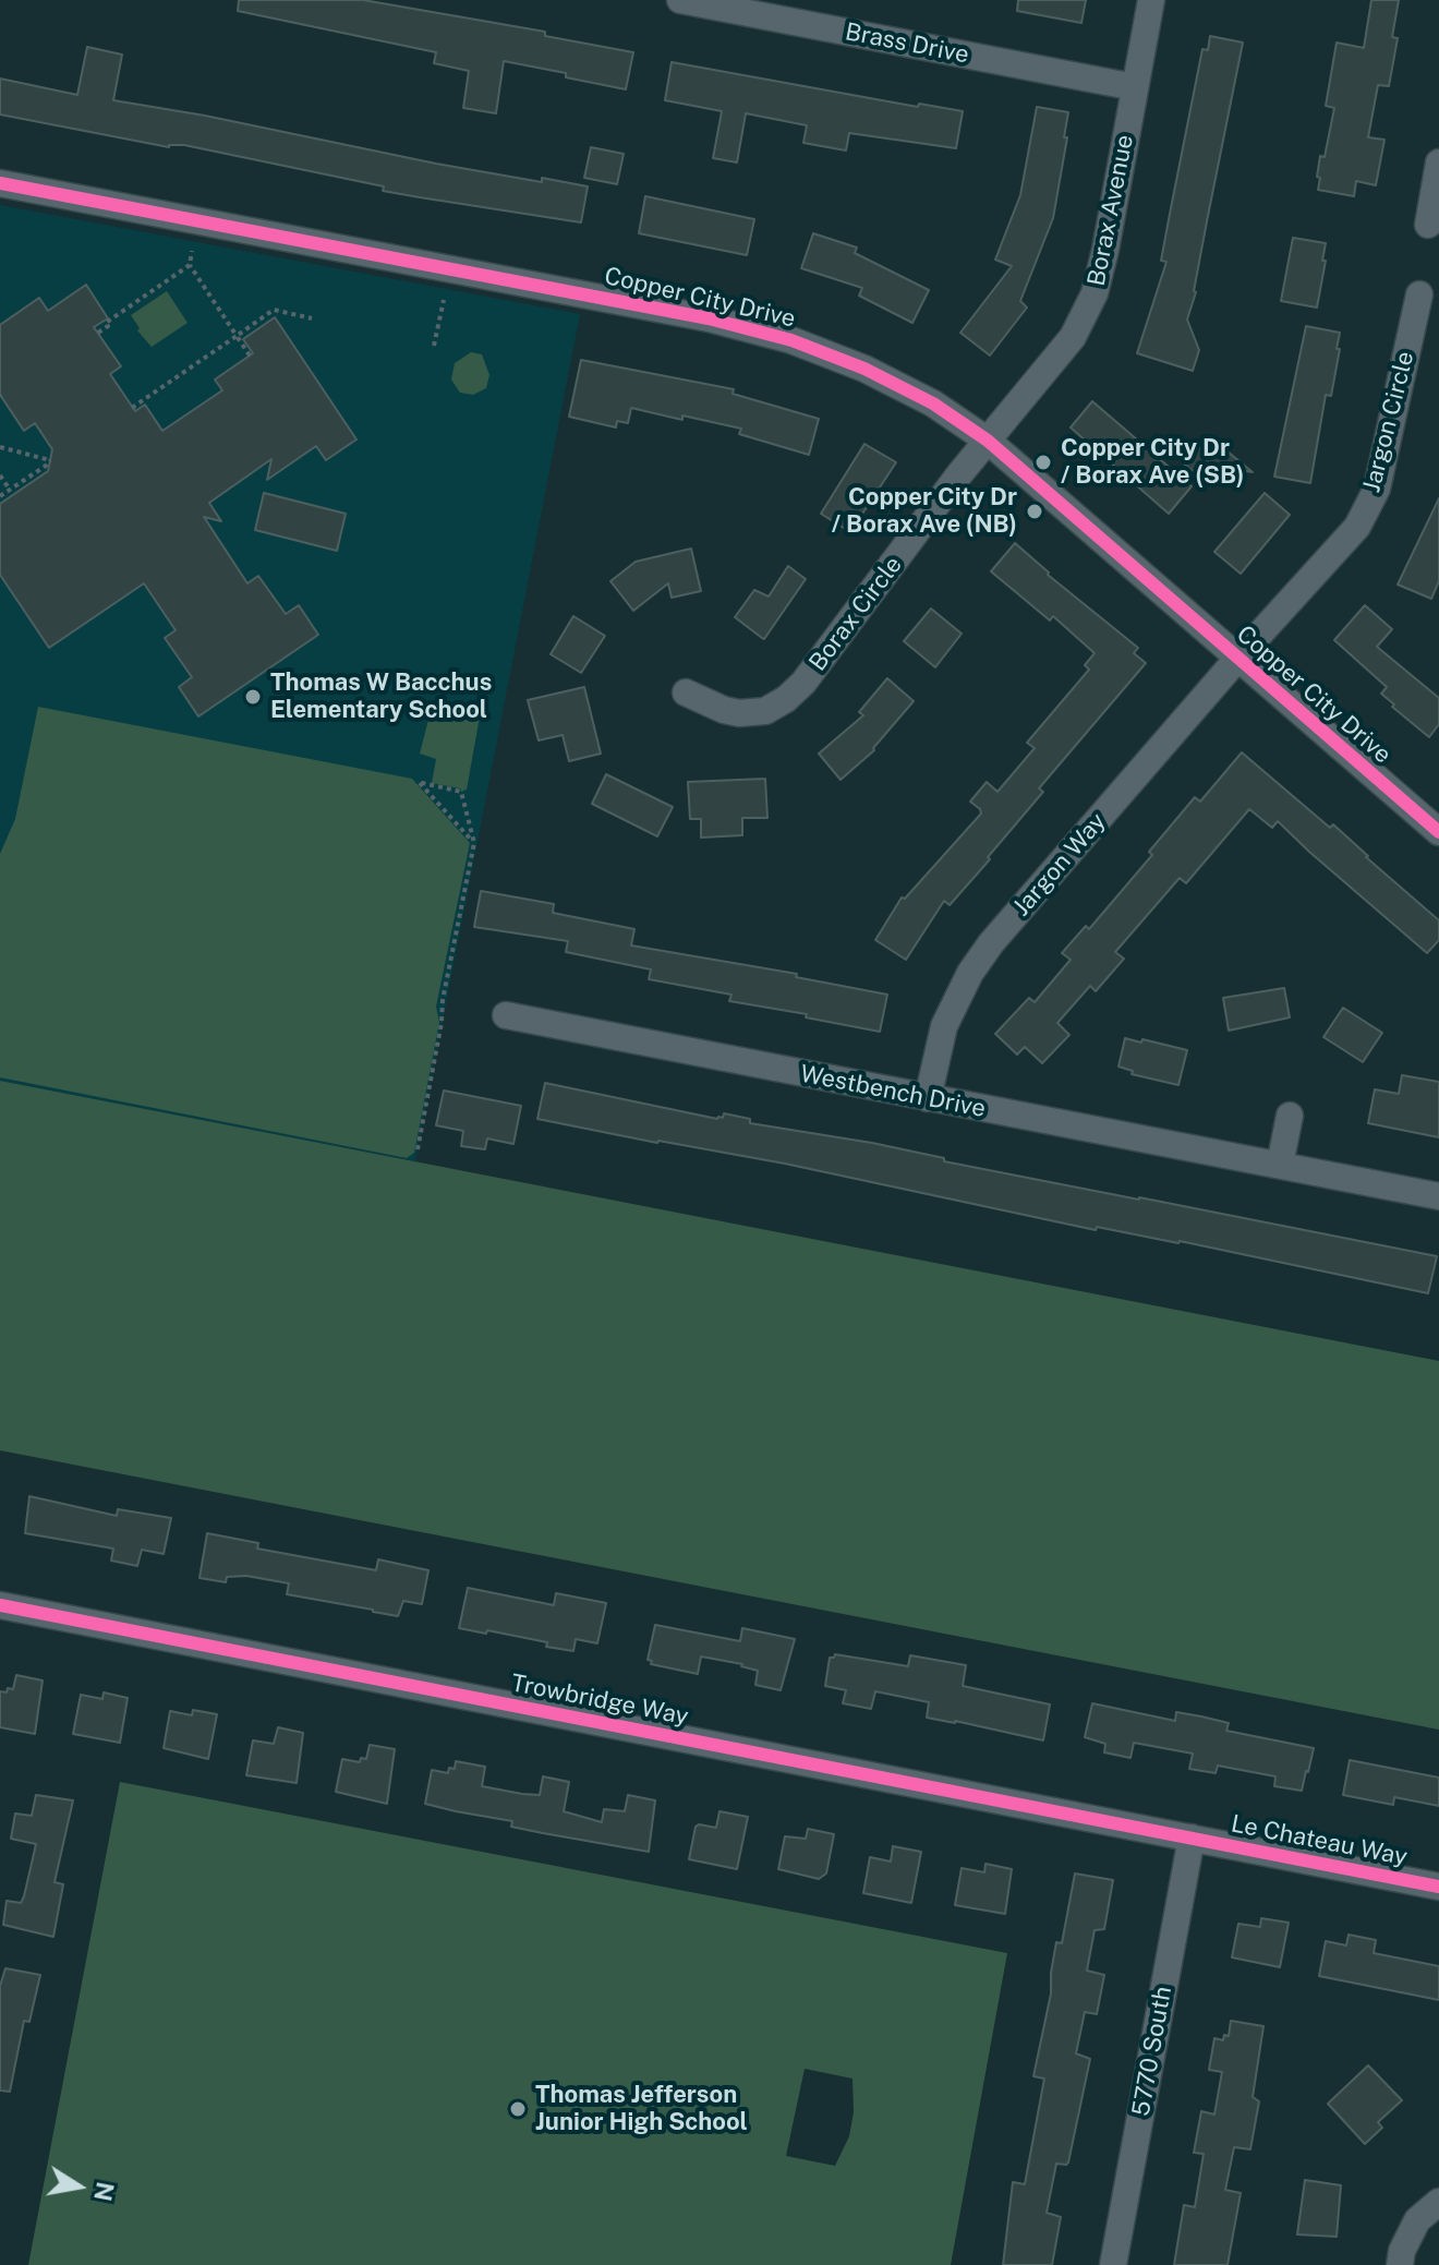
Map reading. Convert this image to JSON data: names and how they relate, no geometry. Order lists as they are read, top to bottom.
{
  "streets": {
    "street": [
      "Brass Drive",
      "Borax Avenue",
      "Copper City Drive",
      "Jargon Circle",
      "Borax Circle",
      "Jargon Way",
      "Westbench Drive",
      "Trowbridge Way",
      "Le Chateau Way",
      "5770 South"
    ]
  },
  "crossings": [
    ["Brass Drive", "Borax Avenue"],
    ["Borax Avenue", "Copper City Drive"],
    ["Borax Avenue", "Borax Circle"],
    ["Copper City Drive", "Jargon Circle"],
    ["Copper City Drive", "Borax Circle"],
    ["Copper City Drive", "Jargon Way"],
    ["Jargon Circle", "Jargon Way"],
    ["Jargon Way", "Westbench Drive"],
    ["Trowbridge Way", "Le Chateau Way"],
    ["Trowbridge Way", "5770 South"],
    ["Le Chateau Way", "5770 South"]
  ],
  "places": [
    "Copper City Dr / Borax Ave (SB)",
    "Copper City Dr / Borax Ave (NB)",
    "Thomas W Bacchus Elementary School",
    "Thomas Jefferson Junior High School"
  ],
  "north": "right"
}
